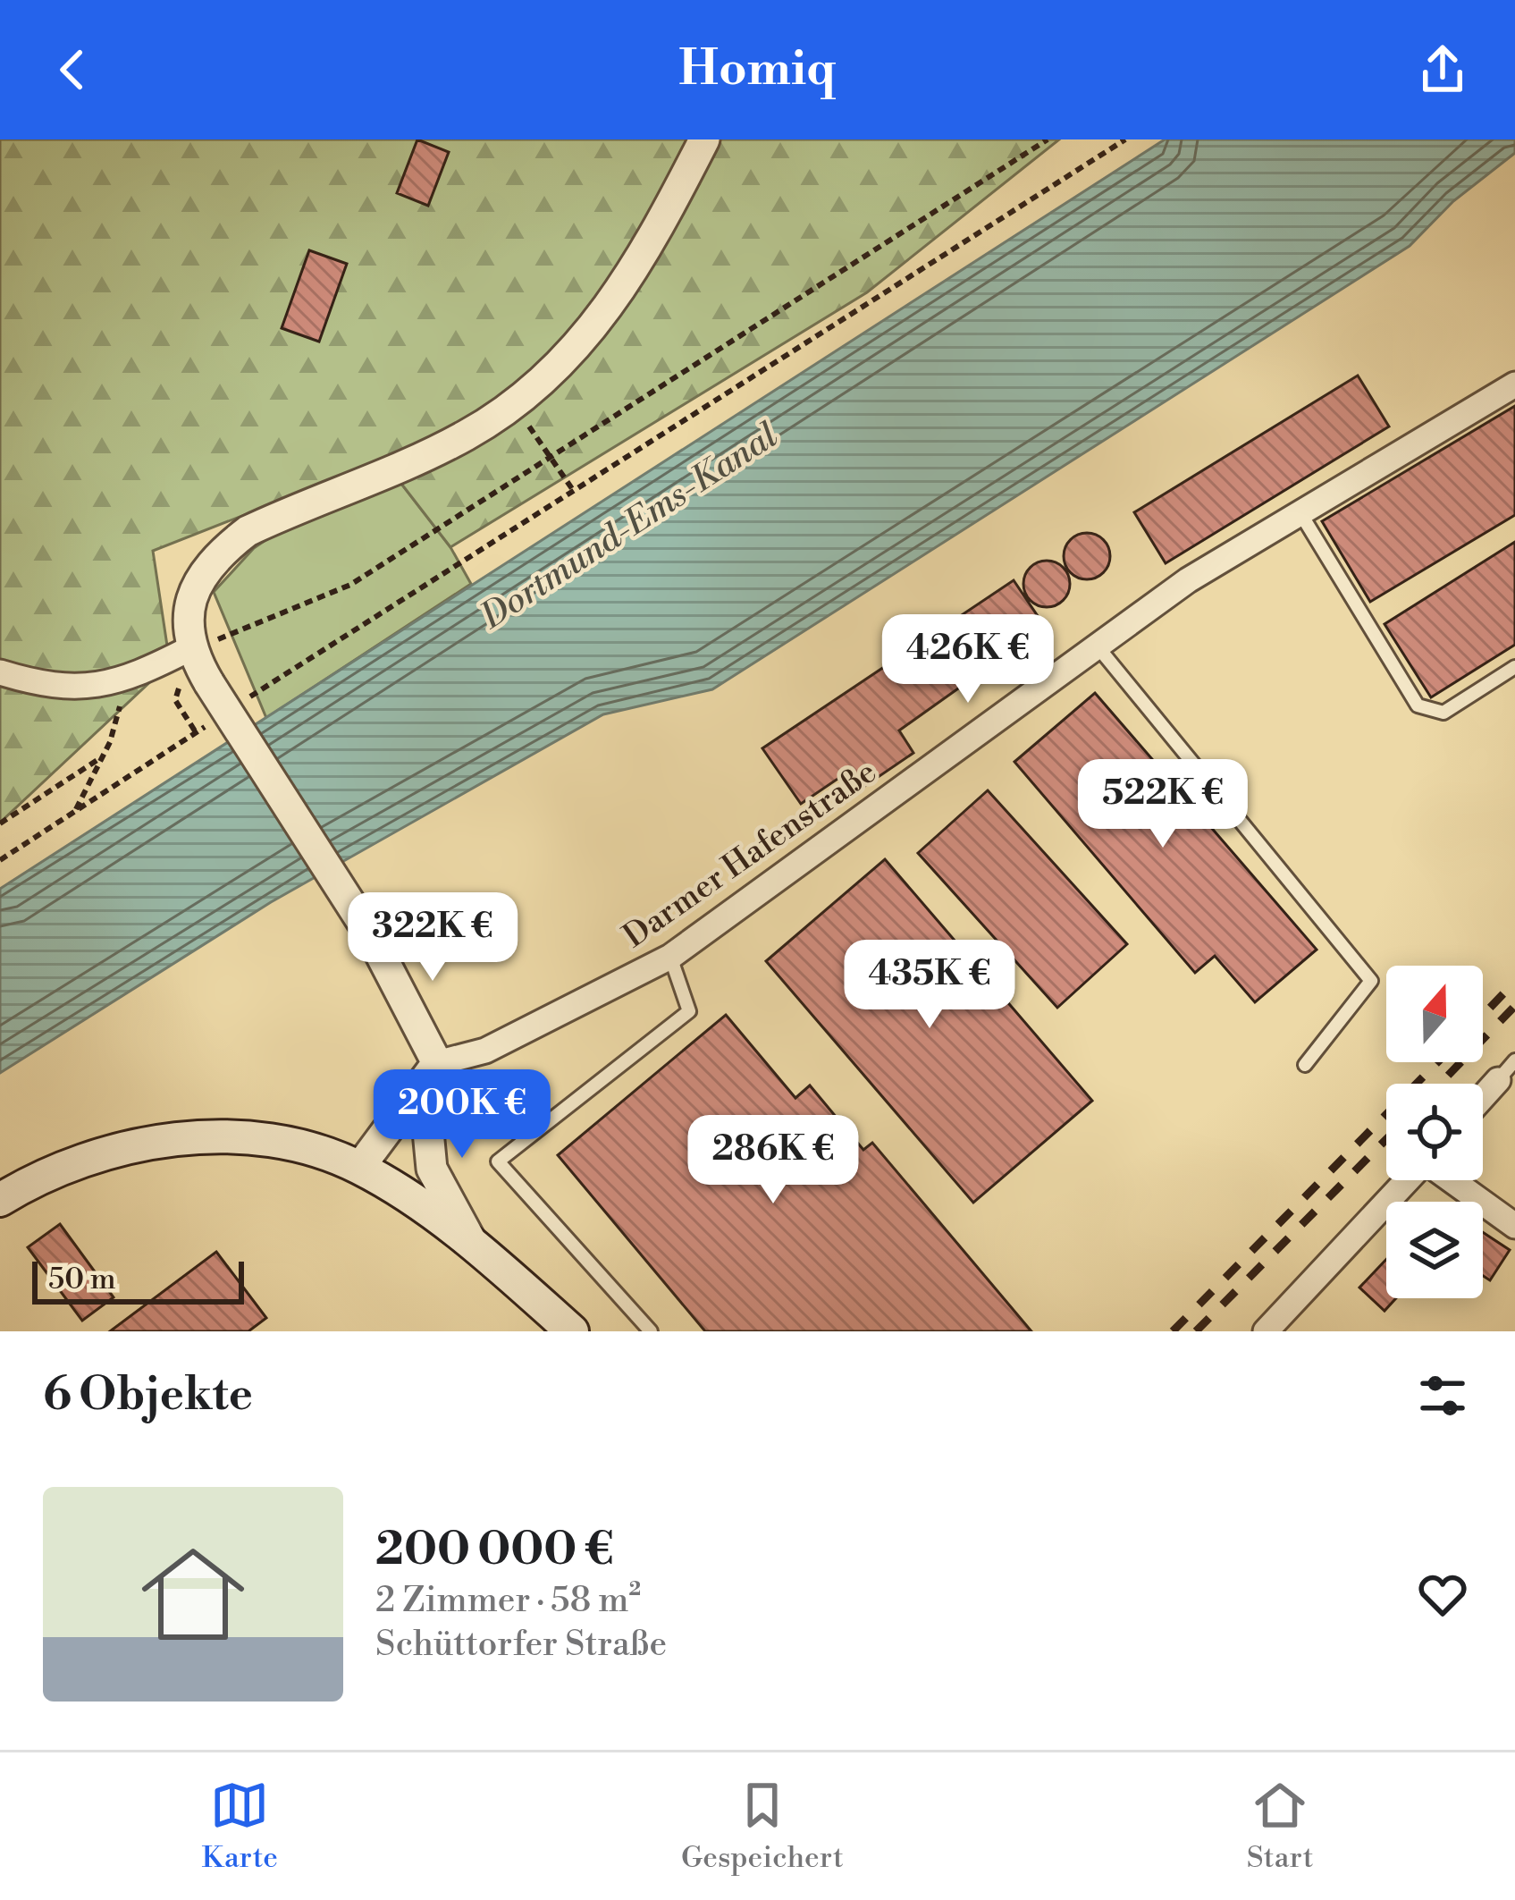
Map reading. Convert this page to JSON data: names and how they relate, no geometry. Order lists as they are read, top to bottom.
{
  "streets": {
    "street": ["Darmer Hafenstraße"]
  },
  "water": ["Dortmund-Ems-Kanal"],
  "scale_bar": "50 m",
  "north": "top",
  "page": {
    "header": "Homiq",
    "price": [
      "426K €",
      "522K €",
      "322K €",
      "435K €",
      "200K €",
      "286K €"
    ],
    "scale": "50 m",
    "heading": "6 Objekte",
    "list": [
      {
        "name": "200 000 €",
        "note": "2 Zimmer · 58 m² · Schüttorfer Straße"
      }
    ],
    "tabs": ["Karte", "Gespeichert", "Start"]
  }
}
